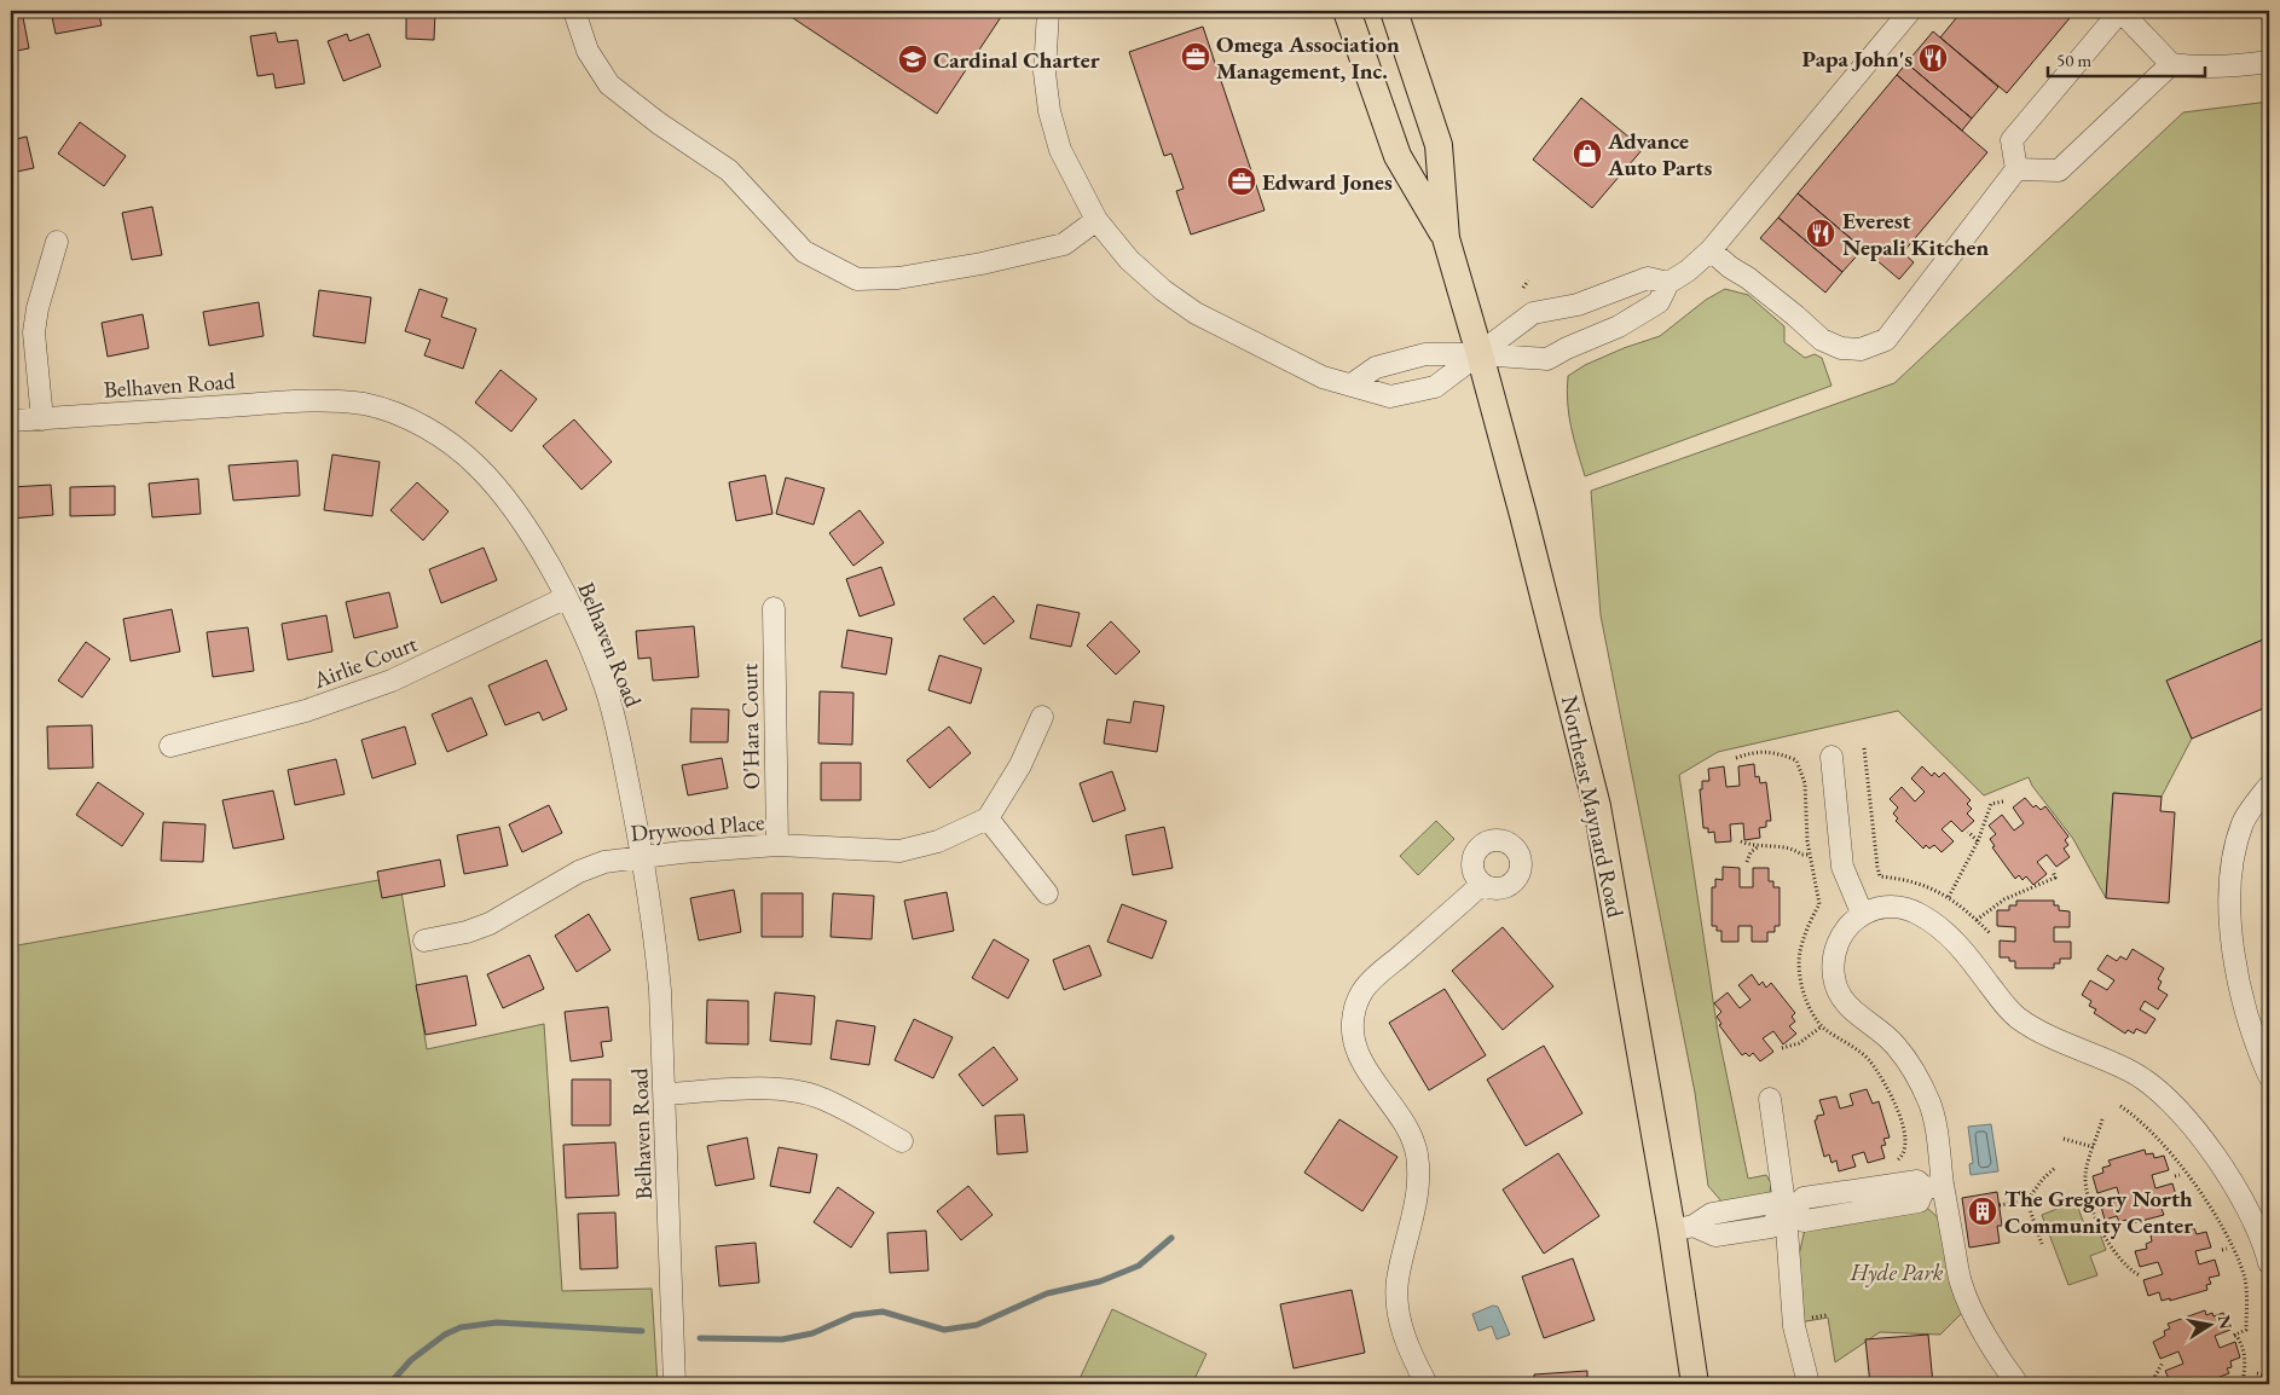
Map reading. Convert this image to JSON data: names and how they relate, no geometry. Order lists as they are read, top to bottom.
{
  "streets": {
    "main road": ["Northeast Maynard Road"],
    "street": [
      "Belhaven Road",
      "Airlie Court",
      "O'Hara Court",
      "Drywood Place"
    ]
  },
  "crossings": [
    ["Belhaven Road", "Airlie Court"],
    ["Belhaven Road", "Drywood Place"],
    ["O'Hara Court", "Drywood Place"]
  ],
  "parks": ["Hyde Park"],
  "places": {
    "office": ["Omega Association Management, Inc.", "Edward Jones"],
    "restaurant": ["Papa John's", "Everest Nepali Kitchen"],
    "school or university": ["Cardinal Charter"],
    "shop": ["Advance Auto Parts"],
    "building": ["The Gregory North Community Center"]
  },
  "scale_bar": "50 m",
  "north": "right"
}
